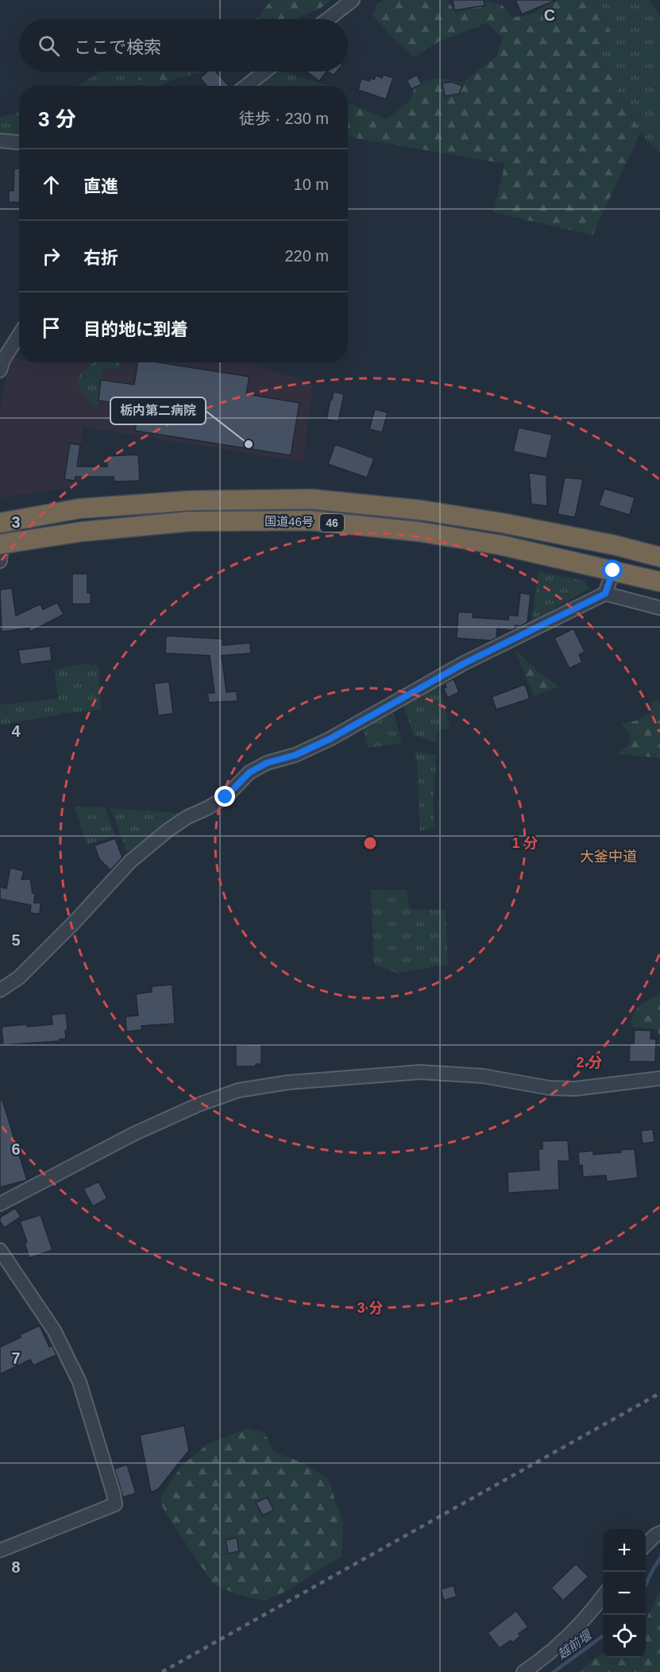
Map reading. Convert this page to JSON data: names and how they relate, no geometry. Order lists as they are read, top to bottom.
{
  "streets": {
    "highway": ["国道46号", "46"]
  },
  "districts": ["大釜中道"],
  "water": ["越前堰"],
  "places": ["栃内第二病院"],
  "page": {
    "search": "ここで検索",
    "heading": ["3 分", "徒歩 · 230 m"],
    "list": [
      ["直進", "10 m"],
      ["右折", "220 m"],
      "目的地に到着"
    ],
    "map_buttons": ["+", "−"]
  },
  "grid": {
    "columns": ["C"],
    "rows": [
      "3",
      "4",
      "5",
      "6",
      "7",
      "8"
    ]
  },
  "rings": ["1 分", "2 分", "3 分"]
}
